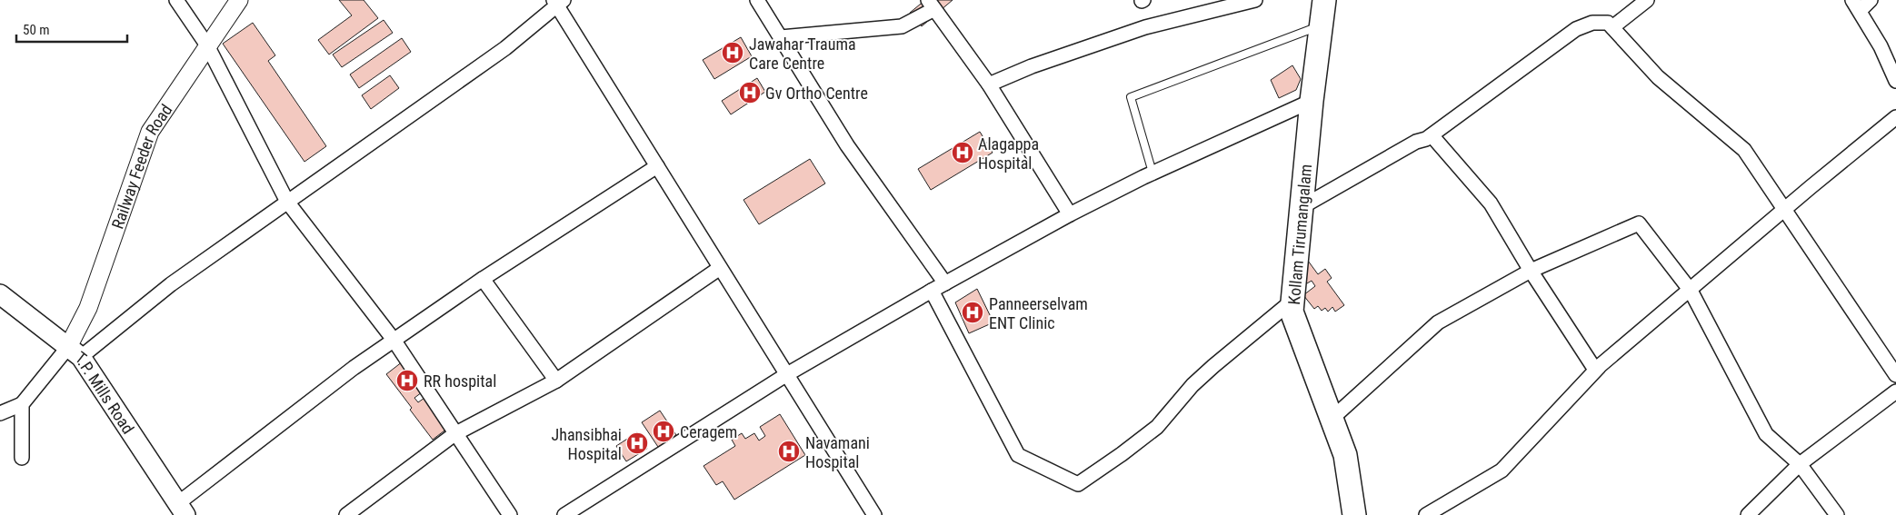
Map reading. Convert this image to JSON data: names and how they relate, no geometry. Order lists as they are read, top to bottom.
{
  "streets": {
    "highway": ["Kollam Tirumangalam"],
    "main road": ["T.P. Mills Road"],
    "street": ["Railway Feeder Road"]
  },
  "crossings": [
    ["Railway Feeder Road", "T.P. Mills Road"]
  ],
  "places": {
    "hospital": [
      "Jawahar Trauma Care Centre",
      "Gv Ortho Centre",
      "Alagappa Hospital",
      "Panneerselvam ENT Clinic",
      "RR hospital",
      "Ceragem",
      "Jhansibhai Hospital",
      "Navamani Hospital"
    ]
  },
  "scale_bar": "50 m"
}
